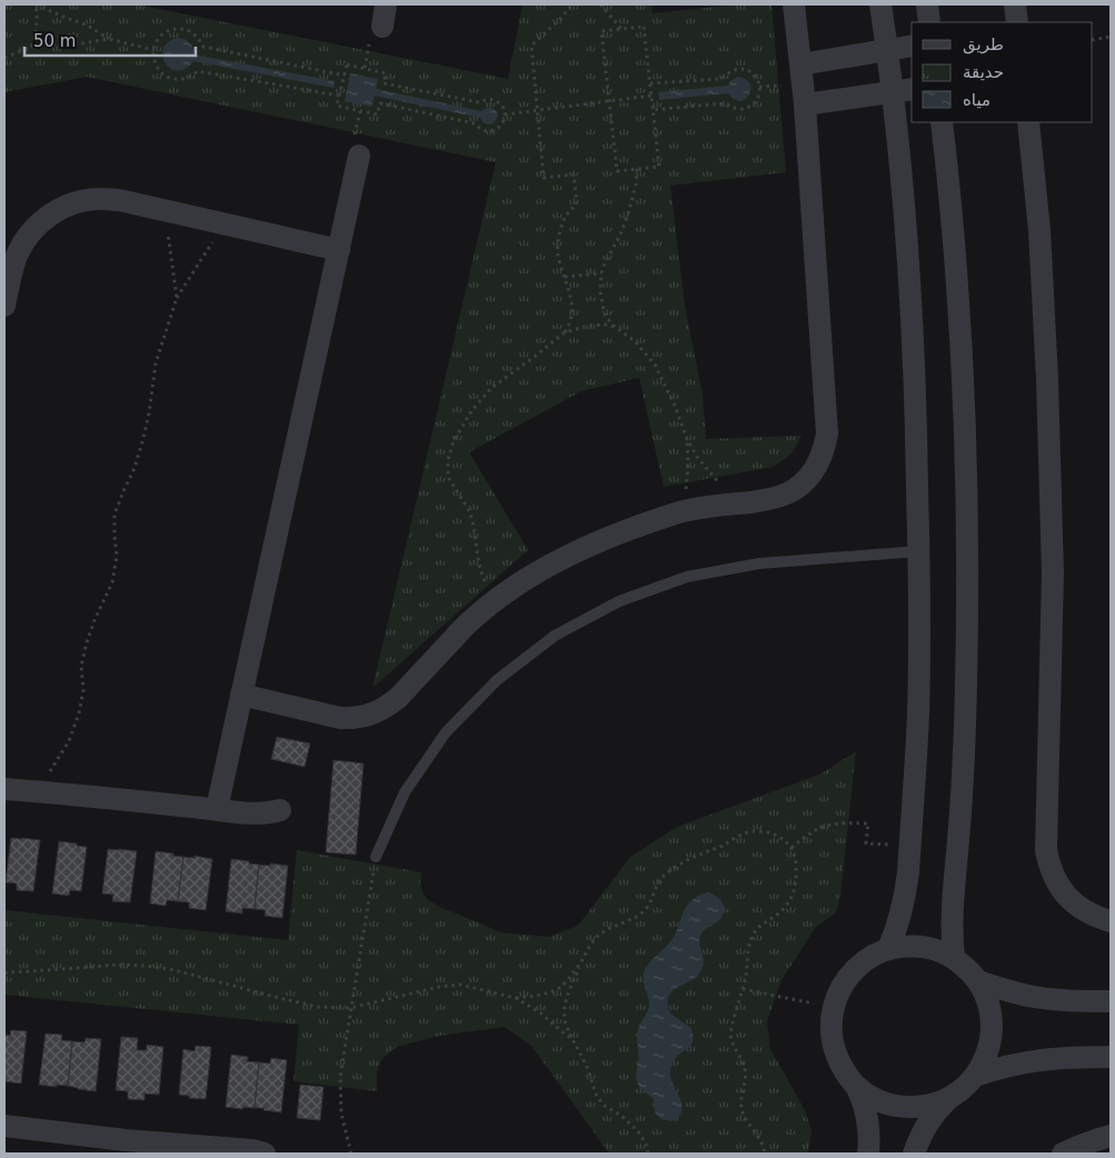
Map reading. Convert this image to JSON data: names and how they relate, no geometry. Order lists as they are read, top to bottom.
{
  "legend": ["طريق", "حديقة", "مياه"],
  "scale_bar": "50 m"
}
